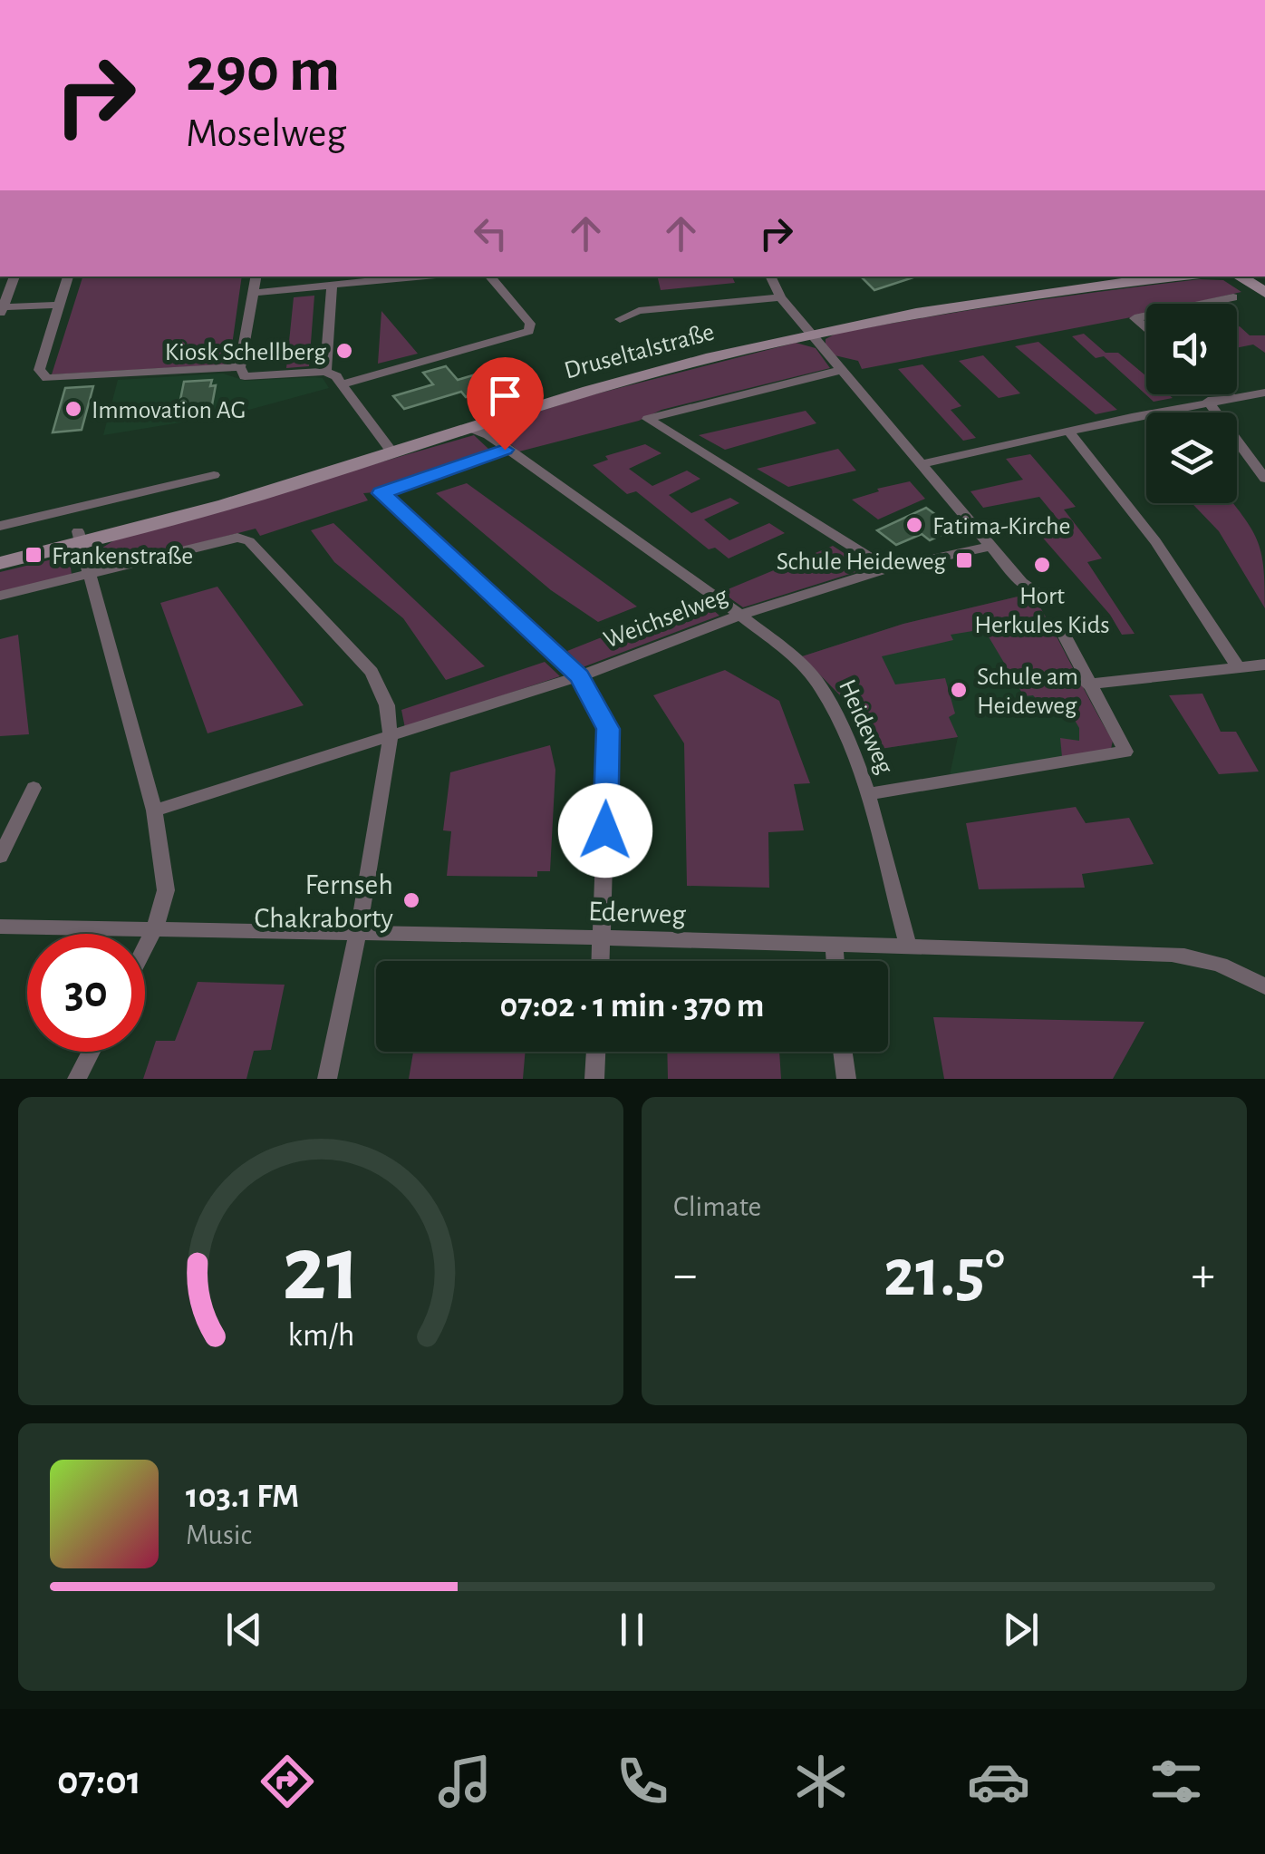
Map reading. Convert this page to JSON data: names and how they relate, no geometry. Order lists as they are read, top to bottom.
{
  "streets": {
    "main road": ["Druseltalstraße"],
    "street": ["Weichselweg", "Heideweg", "Ederweg"]
  },
  "crossings": [
    ["Druseltalstraße", "Heideweg"],
    ["Weichselweg", "Heideweg"],
    ["Heideweg", "Ederweg"]
  ],
  "places": {
    "other": [
      "Kiosk Schellberg",
      "Immovation AG",
      "Fatima-Kirche",
      "Hort Herkules Kids",
      "Schule am Heideweg",
      "Fernseh Chakraborty"
    ],
    "transit": ["Frankenstraße", "Schule Heideweg"]
  },
  "page": {
    "turn": ["290 m", "Moselweg"],
    "limit": "30",
    "trip": "07:02 · 1 min · 370 m",
    "tile": "Climate",
    "heat": ["−", "21.5°", "+"],
    "song": ["103.1 FM", "Music"],
    "tabs": "07:01",
    "gauge": ["21", "km/h"]
  }
}
